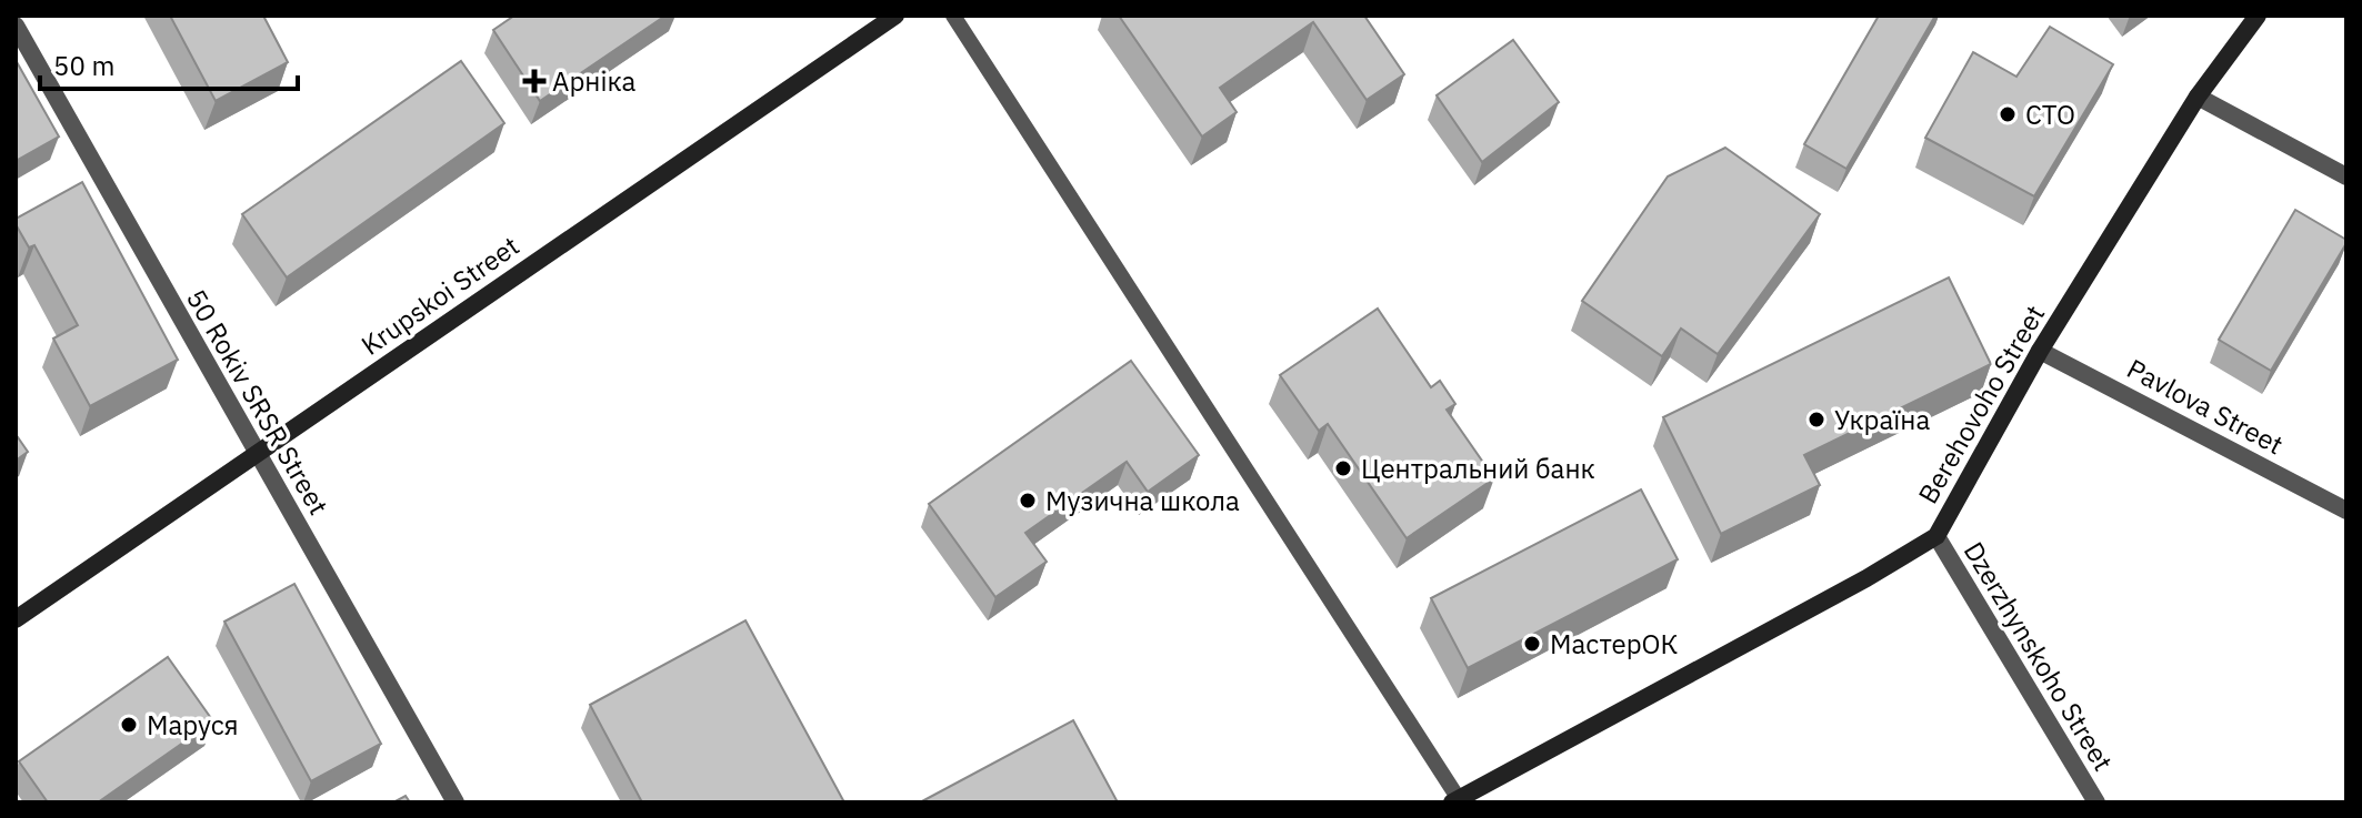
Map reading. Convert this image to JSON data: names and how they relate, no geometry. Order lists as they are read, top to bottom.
{
  "streets": {
    "street": [
      "Krupskoi Street",
      "50 Rokiv SRSR Street",
      "Berehovoho Street",
      "Pavlova Street",
      "Dzerzhynskoho Street"
    ]
  },
  "crossings": [
    ["Krupskoi Street", "50 Rokiv SRSR Street"],
    ["Berehovoho Street", "Pavlova Street"],
    ["Berehovoho Street", "Dzerzhynskoho Street"]
  ],
  "places": {
    "health": ["Арніка"],
    "other": [
      "СТО",
      "Україна",
      "Центральний банк",
      "Музична школа",
      "МастерОК",
      "Маруся"
    ]
  },
  "scale_bar": "50 m"
}
